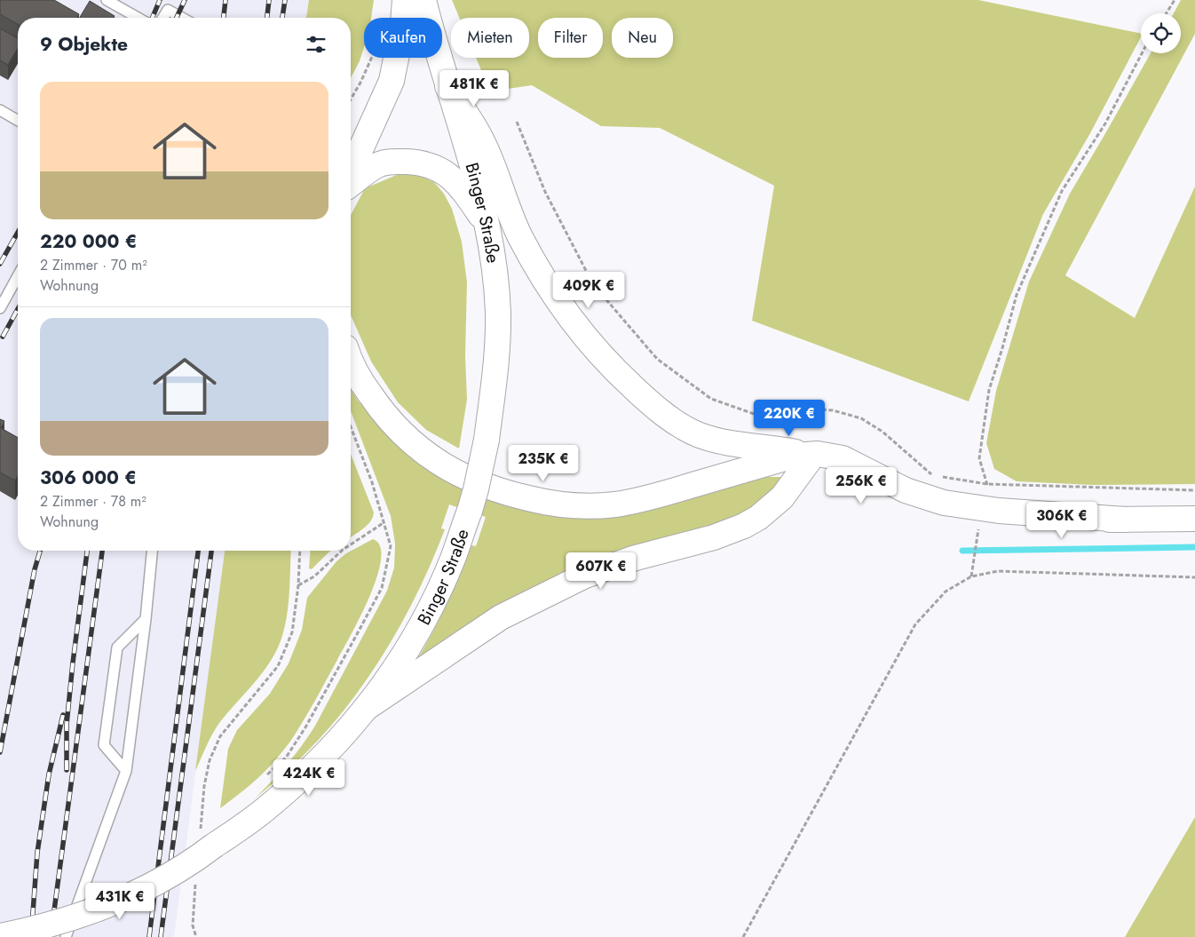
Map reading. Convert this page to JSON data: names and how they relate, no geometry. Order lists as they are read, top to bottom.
{
  "streets": {
    "main road": ["Binger Straße"]
  },
  "page": {
    "chip": [
      "Kaufen",
      "Mieten",
      "Filter",
      "Neu"
    ],
    "heading": "9 Objekte",
    "price": [
      "481K €",
      "409K €",
      "220K €",
      "235K €",
      "256K €",
      "306K €",
      "607K €",
      "424K €",
      "431K €"
    ],
    "list": [
      {
        "name": "220 000 €",
        "note": "2 Zimmer · 70 m² · Wohnung"
      },
      {
        "name": "306 000 €",
        "note": "2 Zimmer · 78 m² · Wohnung"
      }
    ]
  }
}
